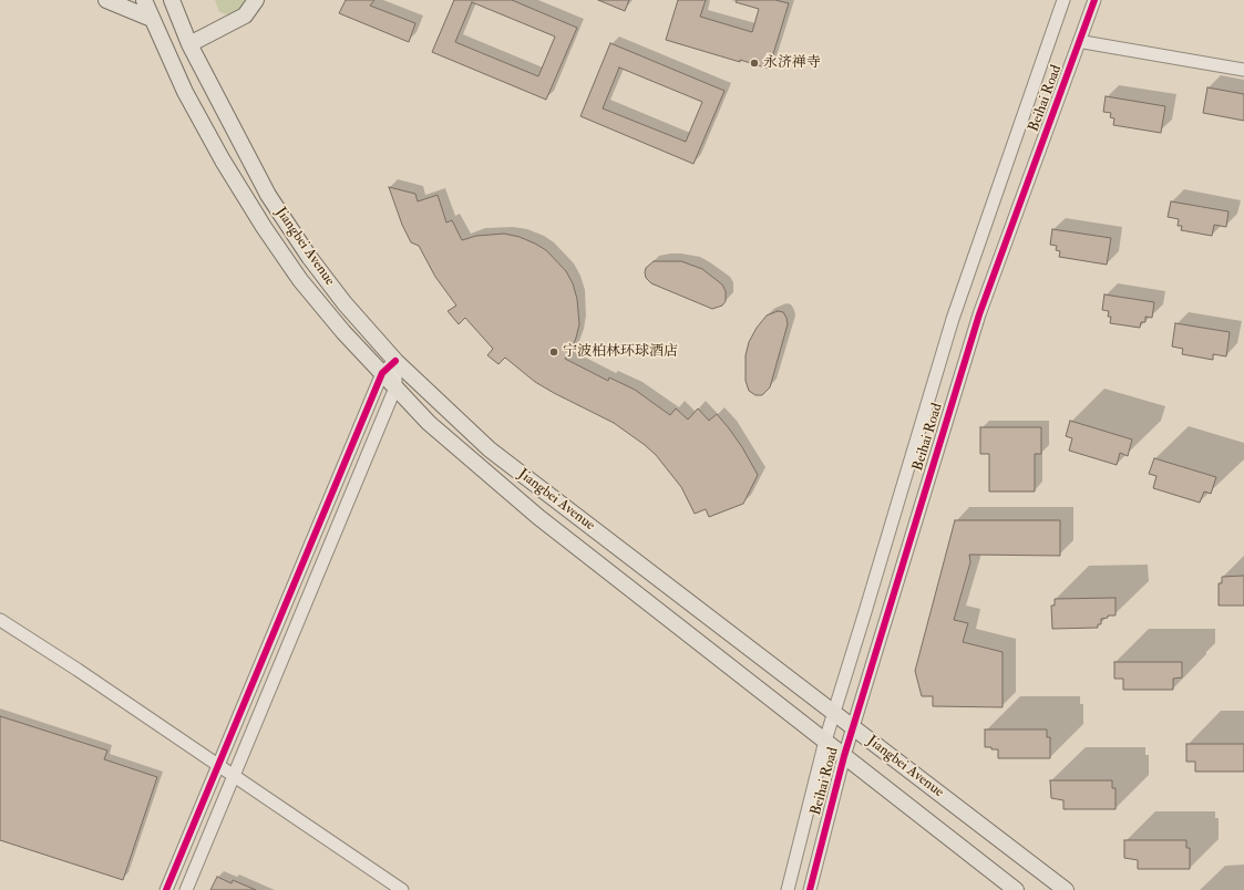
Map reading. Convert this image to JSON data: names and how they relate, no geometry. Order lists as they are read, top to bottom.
{
  "streets": {
    "main road": ["Jiangbei Avenue"],
    "street": ["Beihai Road"]
  },
  "crossings": [
    ["Beihai Road", "Jiangbei Avenue"]
  ],
  "places": ["永济禅寺", "宁波柏林环球酒店"]
}
